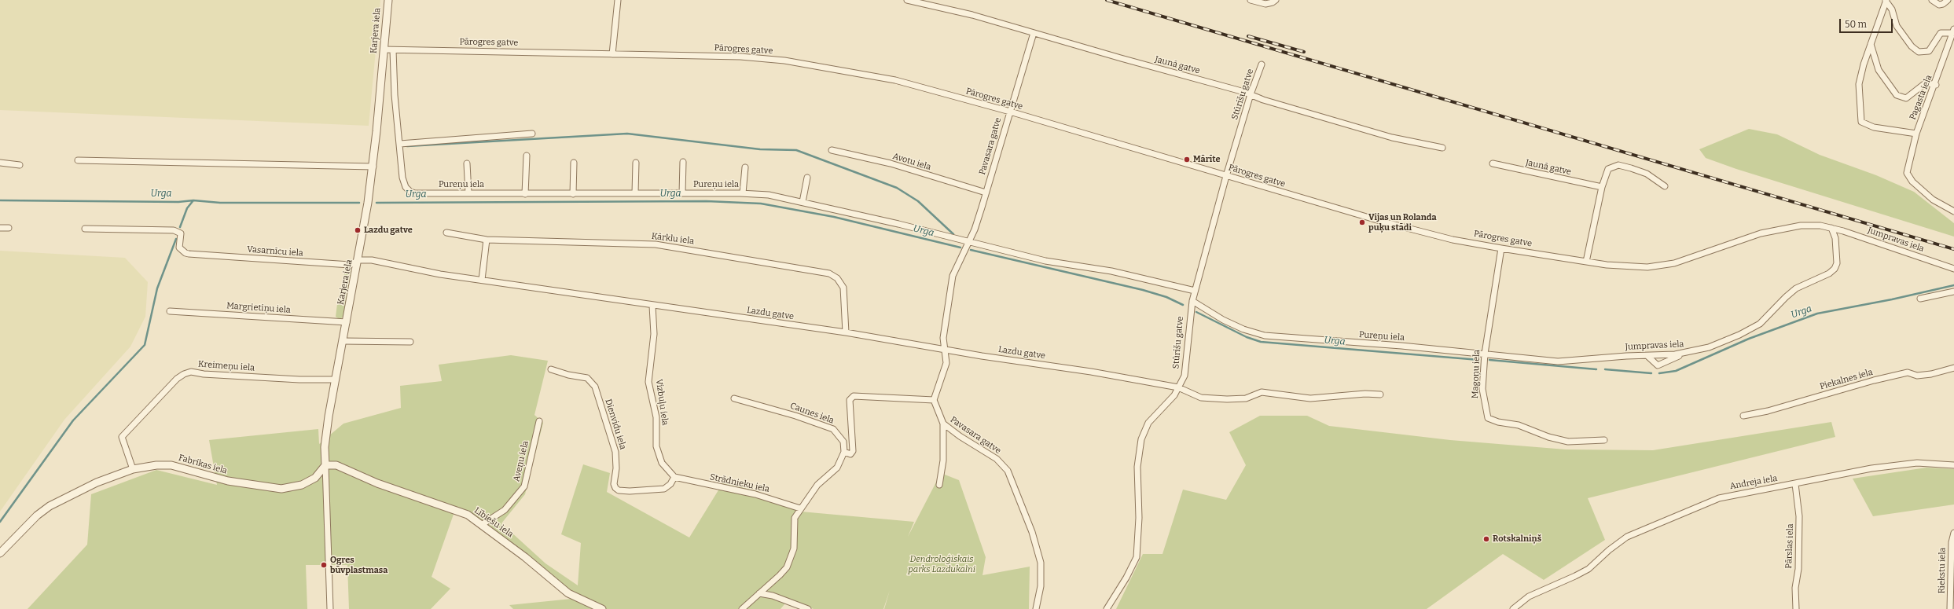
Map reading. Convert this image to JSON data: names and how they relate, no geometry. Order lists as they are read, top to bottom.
{
  "streets": {
    "street": [
      "Karjera iela",
      "Pārogres gatve",
      "Jaunā gatve",
      "Stūrīšu gatve",
      "Pagasta iela",
      "Pavasara gatve",
      "Avotu iela",
      "Pureņu iela",
      "Kārklu iela",
      "Jumpravas iela",
      "Vasarnīcu iela",
      "Margrietiņu iela",
      "Lazdu gatve",
      "Kreimeņu iela",
      "Magoņu iela",
      "Piekalnes iela",
      "Vizbuļu iela",
      "Caunes iela",
      "Dienvidu iela",
      "Aveņu iela",
      "Fabrikas iela",
      "Andreja iela",
      "Strādnieku iela",
      "Lībiešu iela",
      "Pārslas iela",
      "Riekstu iela"
    ]
  },
  "crossings": [
    ["Karjera iela", "Pārogres gatve"],
    ["Karjera iela", "Vasarnīcu iela"],
    ["Karjera iela", "Margrietiņu iela"],
    ["Karjera iela", "Lazdu gatve"],
    ["Karjera iela", "Kreimeņu iela"],
    ["Karjera iela", "Fabrikas iela"],
    ["Karjera iela", "Lībiešu iela"],
    ["Pārogres gatve", "Stūrīšu gatve"],
    ["Pārogres gatve", "Pavasara gatve"],
    ["Pārogres gatve", "Jumpravas iela"],
    ["Pārogres gatve", "Magoņu iela"],
    ["Jaunā gatve", "Stūrīšu gatve"],
    ["Jaunā gatve", "Pavasara gatve"],
    ["Stūrīšu gatve", "Pureņu iela"],
    ["Stūrīšu gatve", "Lazdu gatve"],
    ["Pavasara gatve", "Avotu iela"],
    ["Pavasara gatve", "Pureņu iela"],
    ["Pavasara gatve", "Lazdu gatve"],
    ["Pureņu iela", "Jumpravas iela"],
    ["Pureņu iela", "Magoņu iela"],
    ["Kārklu iela", "Lazdu gatve"],
    ["Jumpravas iela", "Magoņu iela"],
    ["Vasarnīcu iela", "Lazdu gatve"],
    ["Lazdu gatve", "Vizbuļu iela"],
    ["Kreimeņu iela", "Fabrikas iela"],
    ["Vizbuļu iela", "Dienvidu iela"],
    ["Vizbuļu iela", "Strādnieku iela"],
    ["Dienvidu iela", "Strādnieku iela"],
    ["Aveņu iela", "Lībiešu iela"],
    ["Fabrikas iela", "Lībiešu iela"],
    ["Andreja iela", "Pārslas iela"]
  ],
  "water": ["Urga"],
  "parks": ["Dendroloģiskais parks Lazdukalni"],
  "places": [
    "Mārīte",
    "Vijas un Rolanda puķu stādi",
    "Lazdu gatve",
    "Rotskalniņš",
    "Ogres būvplastmasa"
  ],
  "scale_bar": "50 m"
}
